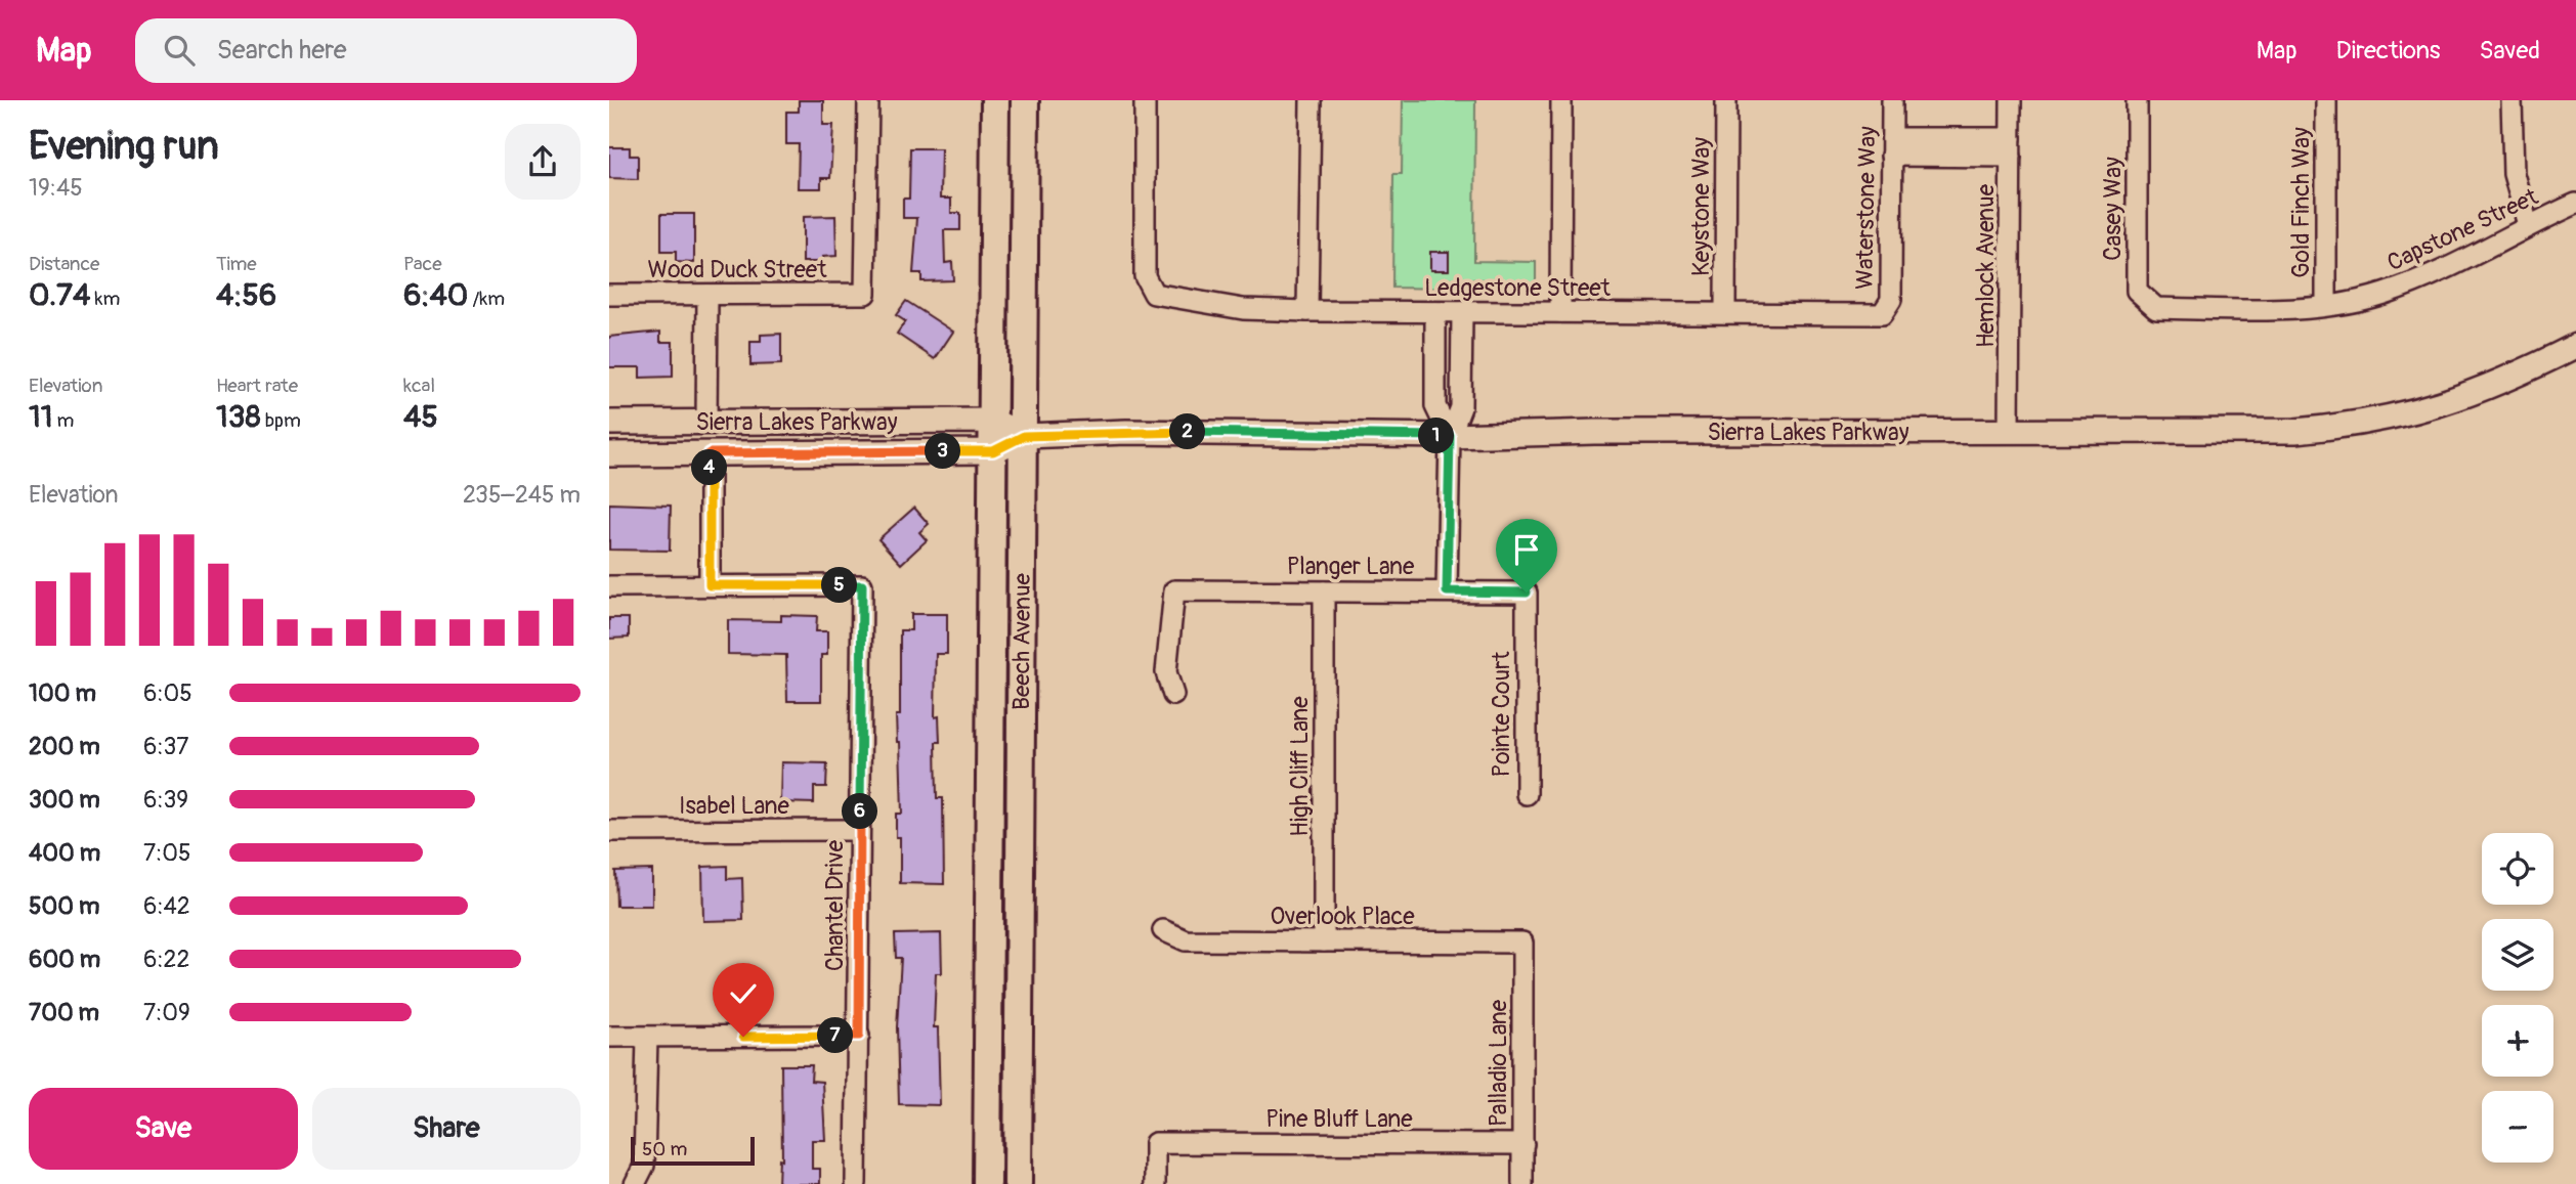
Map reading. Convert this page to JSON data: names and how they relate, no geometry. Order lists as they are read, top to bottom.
{
  "streets": {
    "main road": ["Beech Avenue"],
    "street": [
      "Gold Finch Way",
      "Keystone Way",
      "Waterstone Way",
      "Casey Way",
      "Capstone Street",
      "Hemlock Avenue",
      "Wood Duck Street",
      "Ledgestone Street",
      "Sierra Lakes Parkway",
      "Planger Lane",
      "Pointe Court",
      "High Cliff Lane",
      "Isabel Lane",
      "Chantel Drive",
      "Overlook Place",
      "Palladio Lane",
      "Pine Bluff Lane"
    ]
  },
  "crossings": [
    ["Gold Finch Way", "Capstone Street"],
    ["Keystone Way", "Ledgestone Street"],
    ["Waterstone Way", "Ledgestone Street"],
    ["Casey Way", "Capstone Street"],
    ["Hemlock Avenue", "Sierra Lakes Parkway"],
    ["Sierra Lakes Parkway", "Beech Avenue"],
    ["Planger Lane", "Pointe Court"],
    ["Planger Lane", "High Cliff Lane"],
    ["High Cliff Lane", "Overlook Place"],
    ["Isabel Lane", "Chantel Drive"],
    ["Overlook Place", "Palladio Lane"],
    ["Palladio Lane", "Pine Bluff Lane"]
  ],
  "scale_bar": "50 m",
  "page": {
    "header": "Map",
    "search": "Search here",
    "nav": ["Map", "Directions", "Saved"],
    "heading": ["Evening run", "19:45"],
    "stats": [
      ["Distance", "0.74 km"],
      ["Time", "4:56"],
      ["Pace", "6:40 /km"],
      ["Elevation", "11 m"],
      ["Heart rate", "138 bpm"],
      ["kcal", "45"]
    ],
    "pins": [
      "2",
      "1",
      "3",
      "4",
      "5",
      "6",
      "7"
    ],
    "chart": ["Elevation", "235–245 m"],
    "list": [
      {
        "name": "100 m",
        "note": "6:05"
      },
      {
        "name": "200 m",
        "note": "6:37"
      },
      {
        "name": "300 m",
        "note": "6:39"
      },
      {
        "name": "400 m",
        "note": "7:05"
      },
      {
        "name": "500 m",
        "note": "6:42"
      },
      {
        "name": "600 m",
        "note": "6:22"
      },
      {
        "name": "700 m",
        "note": "7:09"
      }
    ],
    "map_buttons": ["+", "−"],
    "buttons": ["Save", "Share"],
    "scale": "50 m"
  }
}
